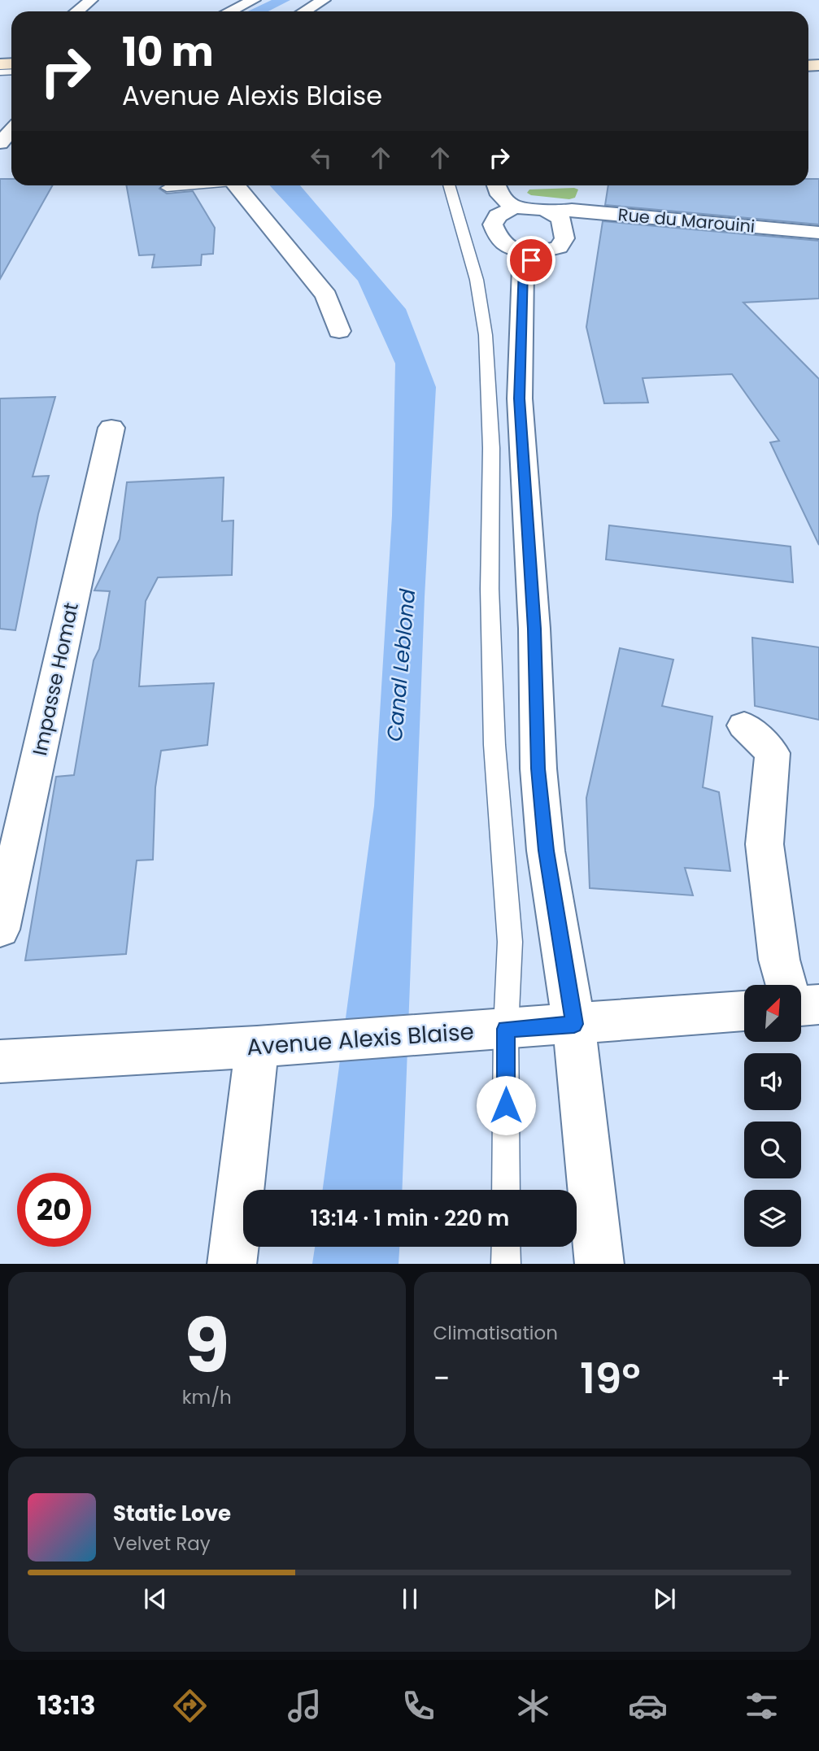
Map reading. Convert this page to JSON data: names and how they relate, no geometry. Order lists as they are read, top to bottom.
{
  "streets": {
    "street": ["Rue du Marouini", "Impasse Homat", "Avenue Alexis Blaise"]
  },
  "water": ["Canal Leblond"],
  "north": "top right",
  "page": {
    "turn": ["10 m", "Avenue Alexis Blaise"],
    "limit": "20",
    "trip": "13:14 · 1 min · 220 m",
    "tile": [
      ["9", "km/h"],
      "Climatisation"
    ],
    "heat": ["−", "19°", "+"],
    "song": ["Static Love", "Velvet Ray"],
    "tabs": "13:13"
  }
}
